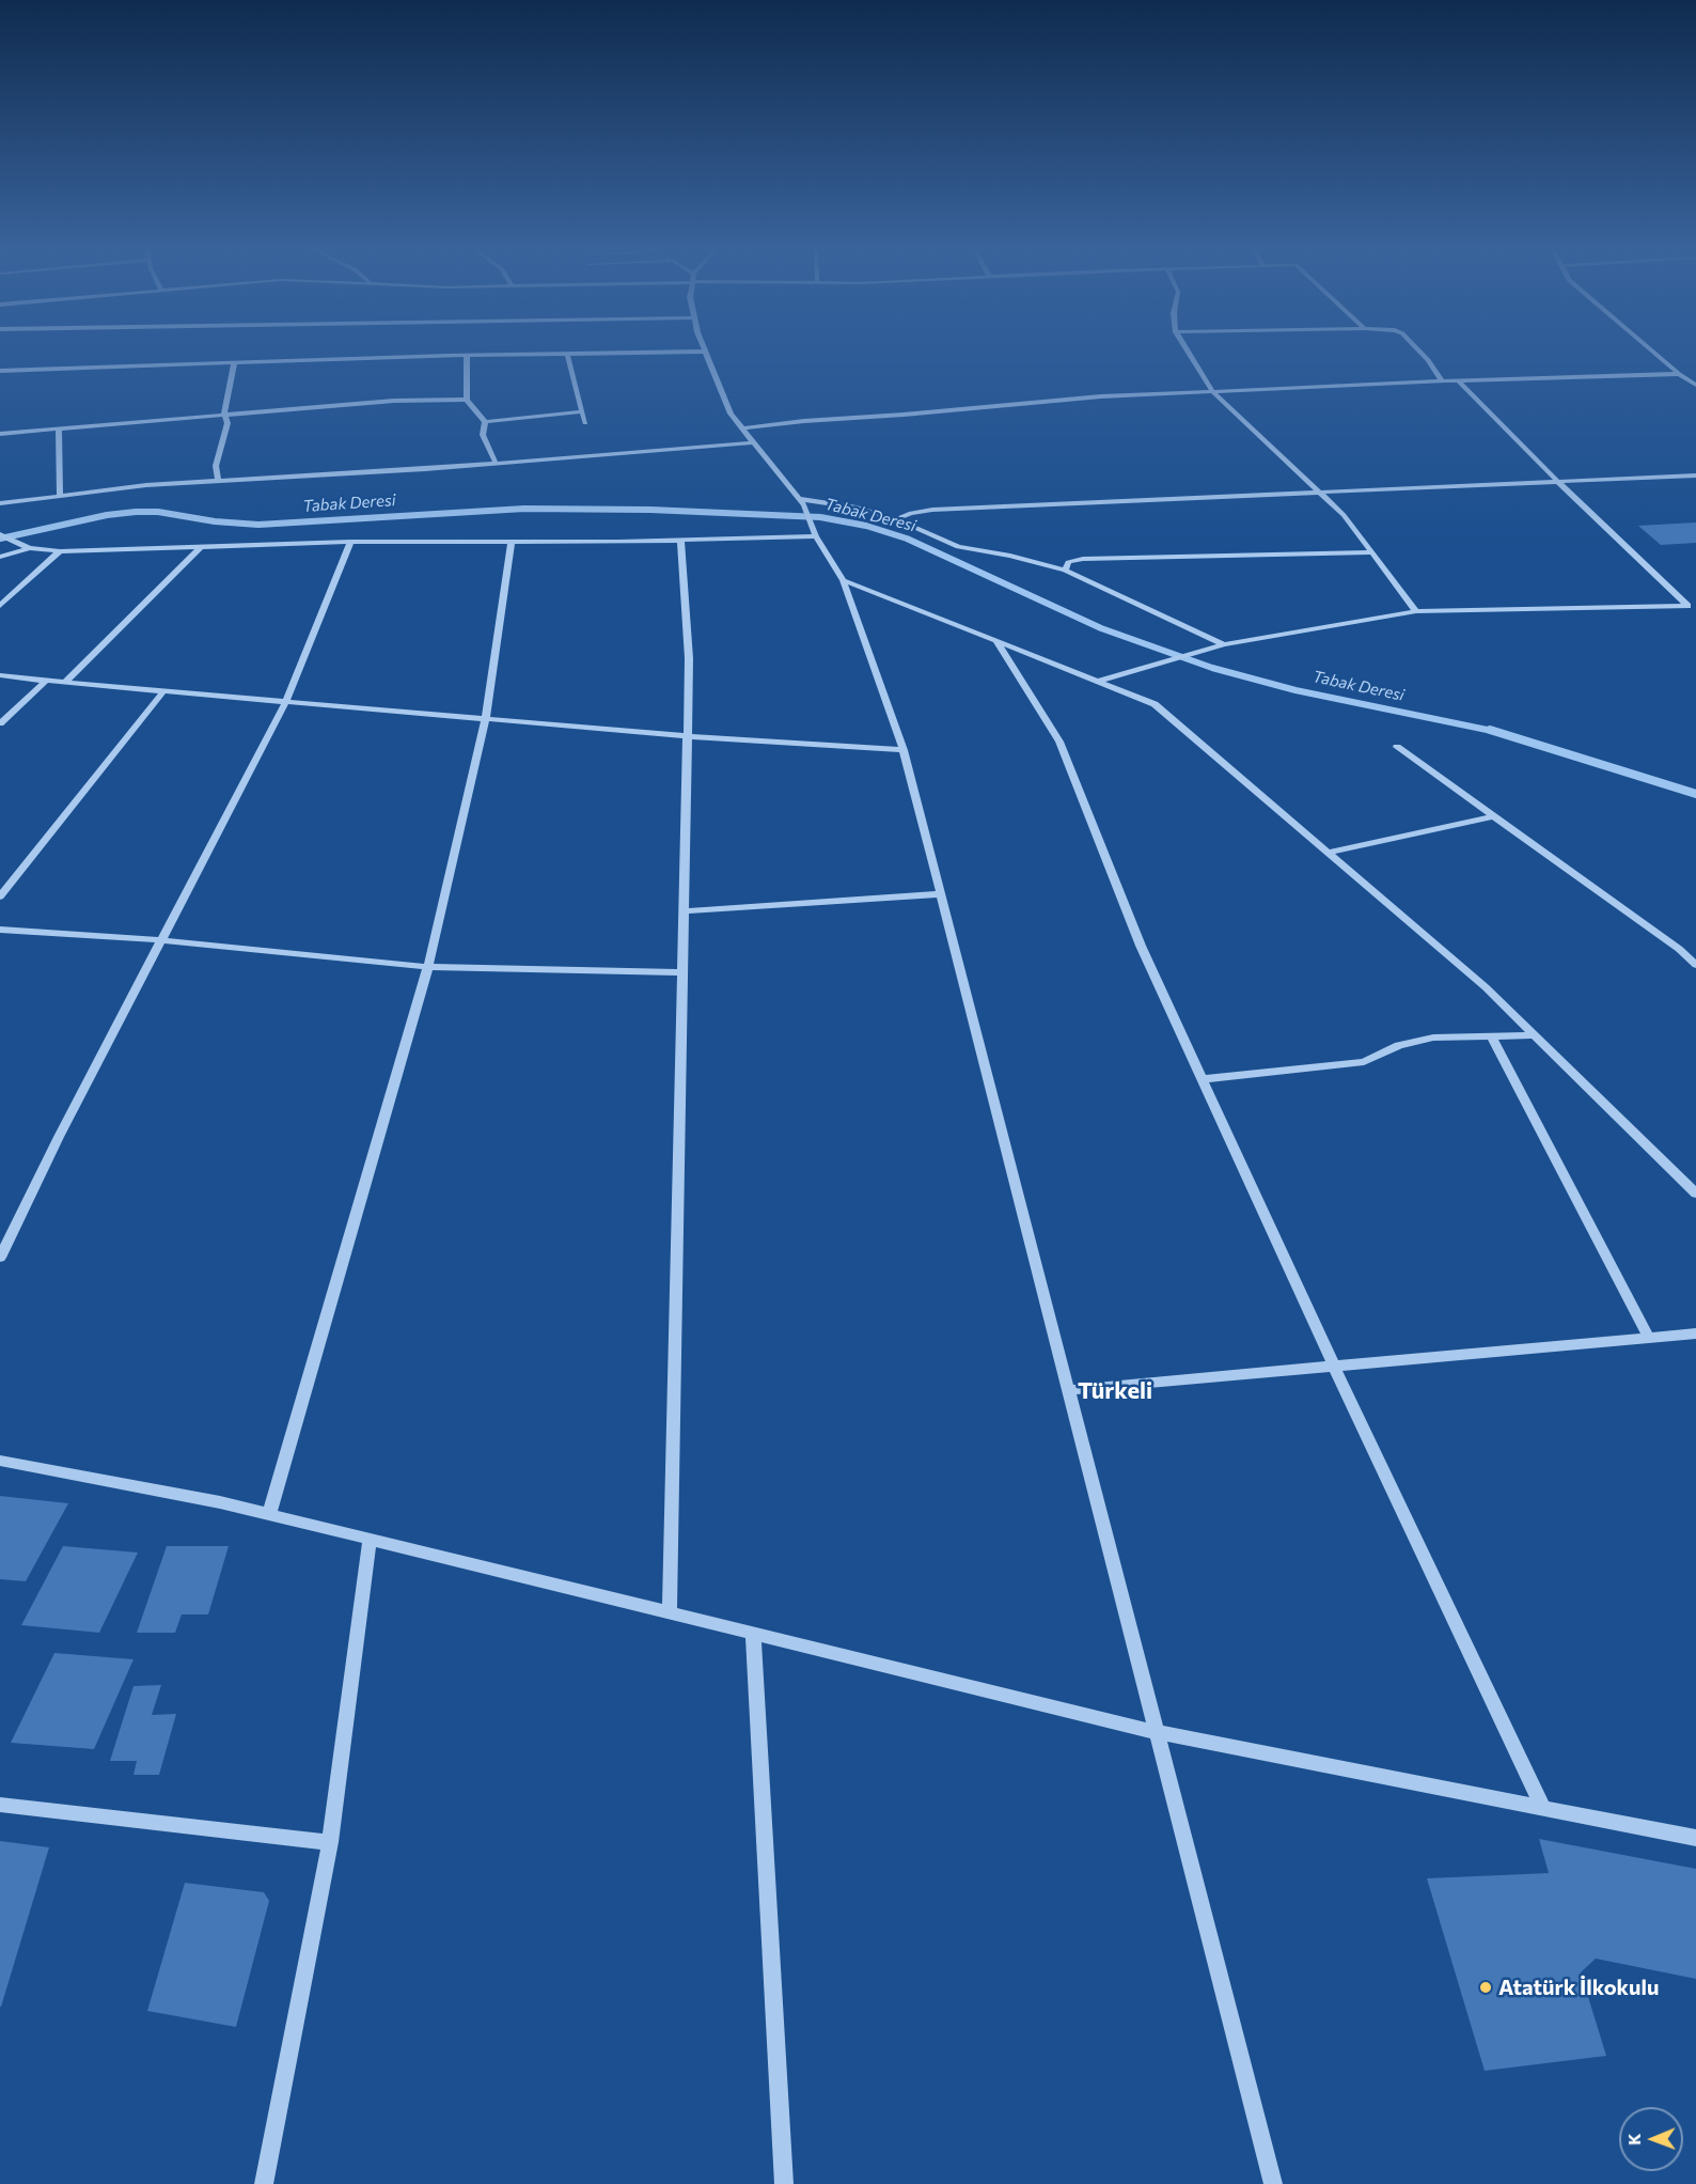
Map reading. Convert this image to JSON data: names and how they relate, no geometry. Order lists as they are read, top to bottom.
{
  "districts": ["Türkeli"],
  "water": ["Tabak Deresi"],
  "places": ["Atatürk İlkokulu"],
  "north": "left"
}
